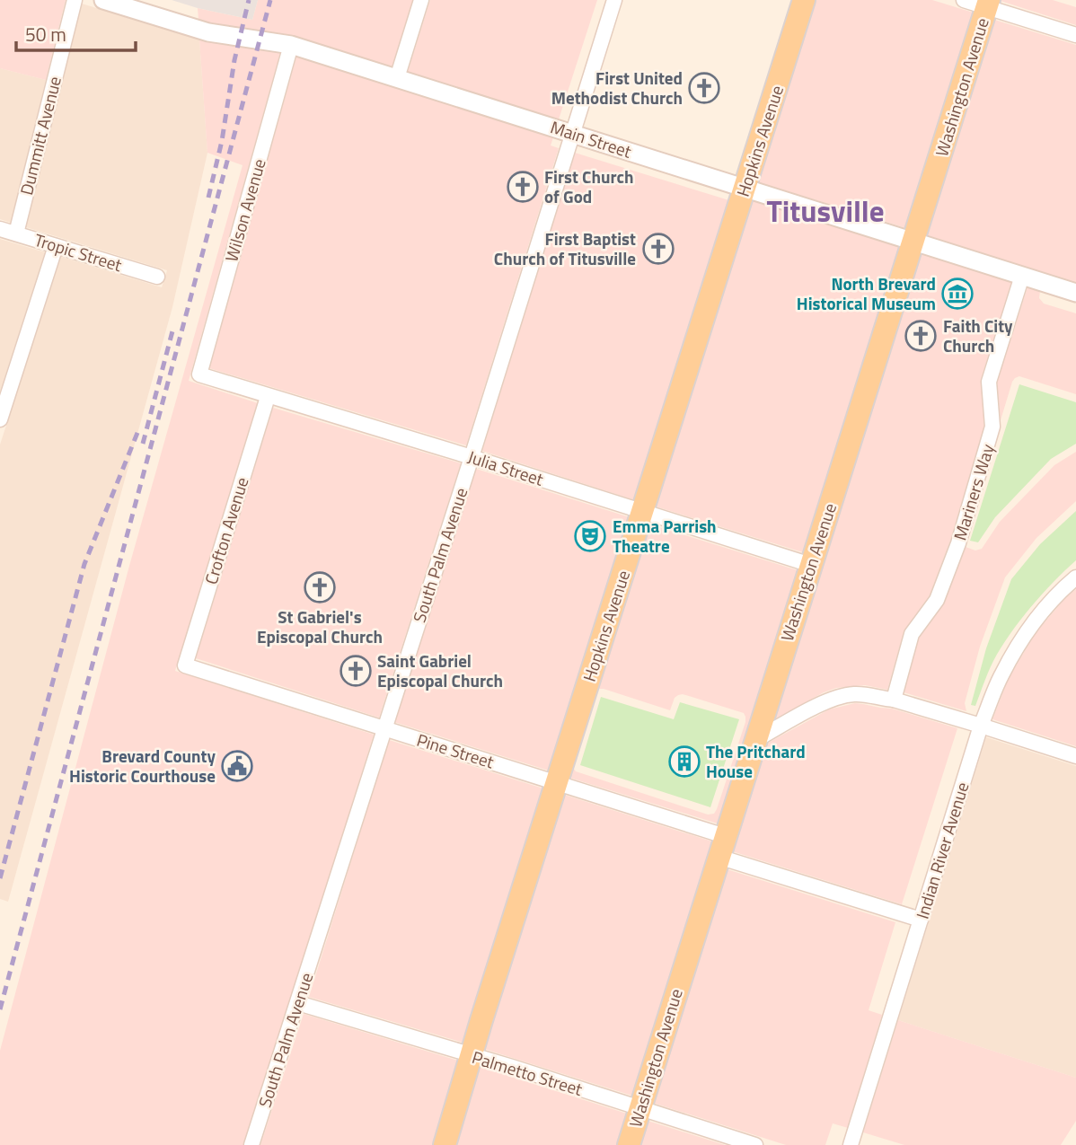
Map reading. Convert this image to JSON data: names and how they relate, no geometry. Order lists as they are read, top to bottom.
{
  "streets": {
    "main road": ["Washington Avenue", "Hopkins Avenue"],
    "street": [
      "Dummitt Avenue",
      "Main Street",
      "Wilson Avenue",
      "Tropic Street",
      "Julia Street",
      "Mariners Way",
      "Crofton Avenue",
      "South Palm Avenue",
      "Pine Street",
      "Indian River Avenue",
      "Palmetto Street"
    ]
  },
  "crossings": [
    ["Washington Avenue", "Main Street"],
    ["Washington Avenue", "Julia Street"],
    ["Washington Avenue", "Pine Street"],
    ["Washington Avenue", "Palmetto Street"],
    ["Dummitt Avenue", "Tropic Street"],
    ["Main Street", "Hopkins Avenue"],
    ["Main Street", "Wilson Avenue"],
    ["Main Street", "Mariners Way"],
    ["Main Street", "South Palm Avenue"],
    ["Hopkins Avenue", "Julia Street"],
    ["Hopkins Avenue", "Pine Street"],
    ["Hopkins Avenue", "Palmetto Street"],
    ["Wilson Avenue", "Julia Street"],
    ["Julia Street", "Crofton Avenue"],
    ["Julia Street", "South Palm Avenue"],
    ["Crofton Avenue", "Pine Street"],
    ["South Palm Avenue", "Pine Street"],
    ["South Palm Avenue", "Palmetto Street"],
    ["Pine Street", "Indian River Avenue"]
  ],
  "districts": ["Titusville"],
  "places": {
    "church": [
      "First United Methodist Church",
      "First Church of God",
      "First Baptist Church of Titusville",
      "Faith City Church",
      "St Gabriel's Episcopal Church",
      "Saint Gabriel Episcopal Church"
    ],
    "museum": ["North Brevard Historical Museum"],
    "theatre": ["Emma Parrish Theatre"],
    "building": ["The Pritchard House"],
    "public building": ["Brevard County Historic Courthouse"]
  },
  "scale_bar": "50 m"
}
